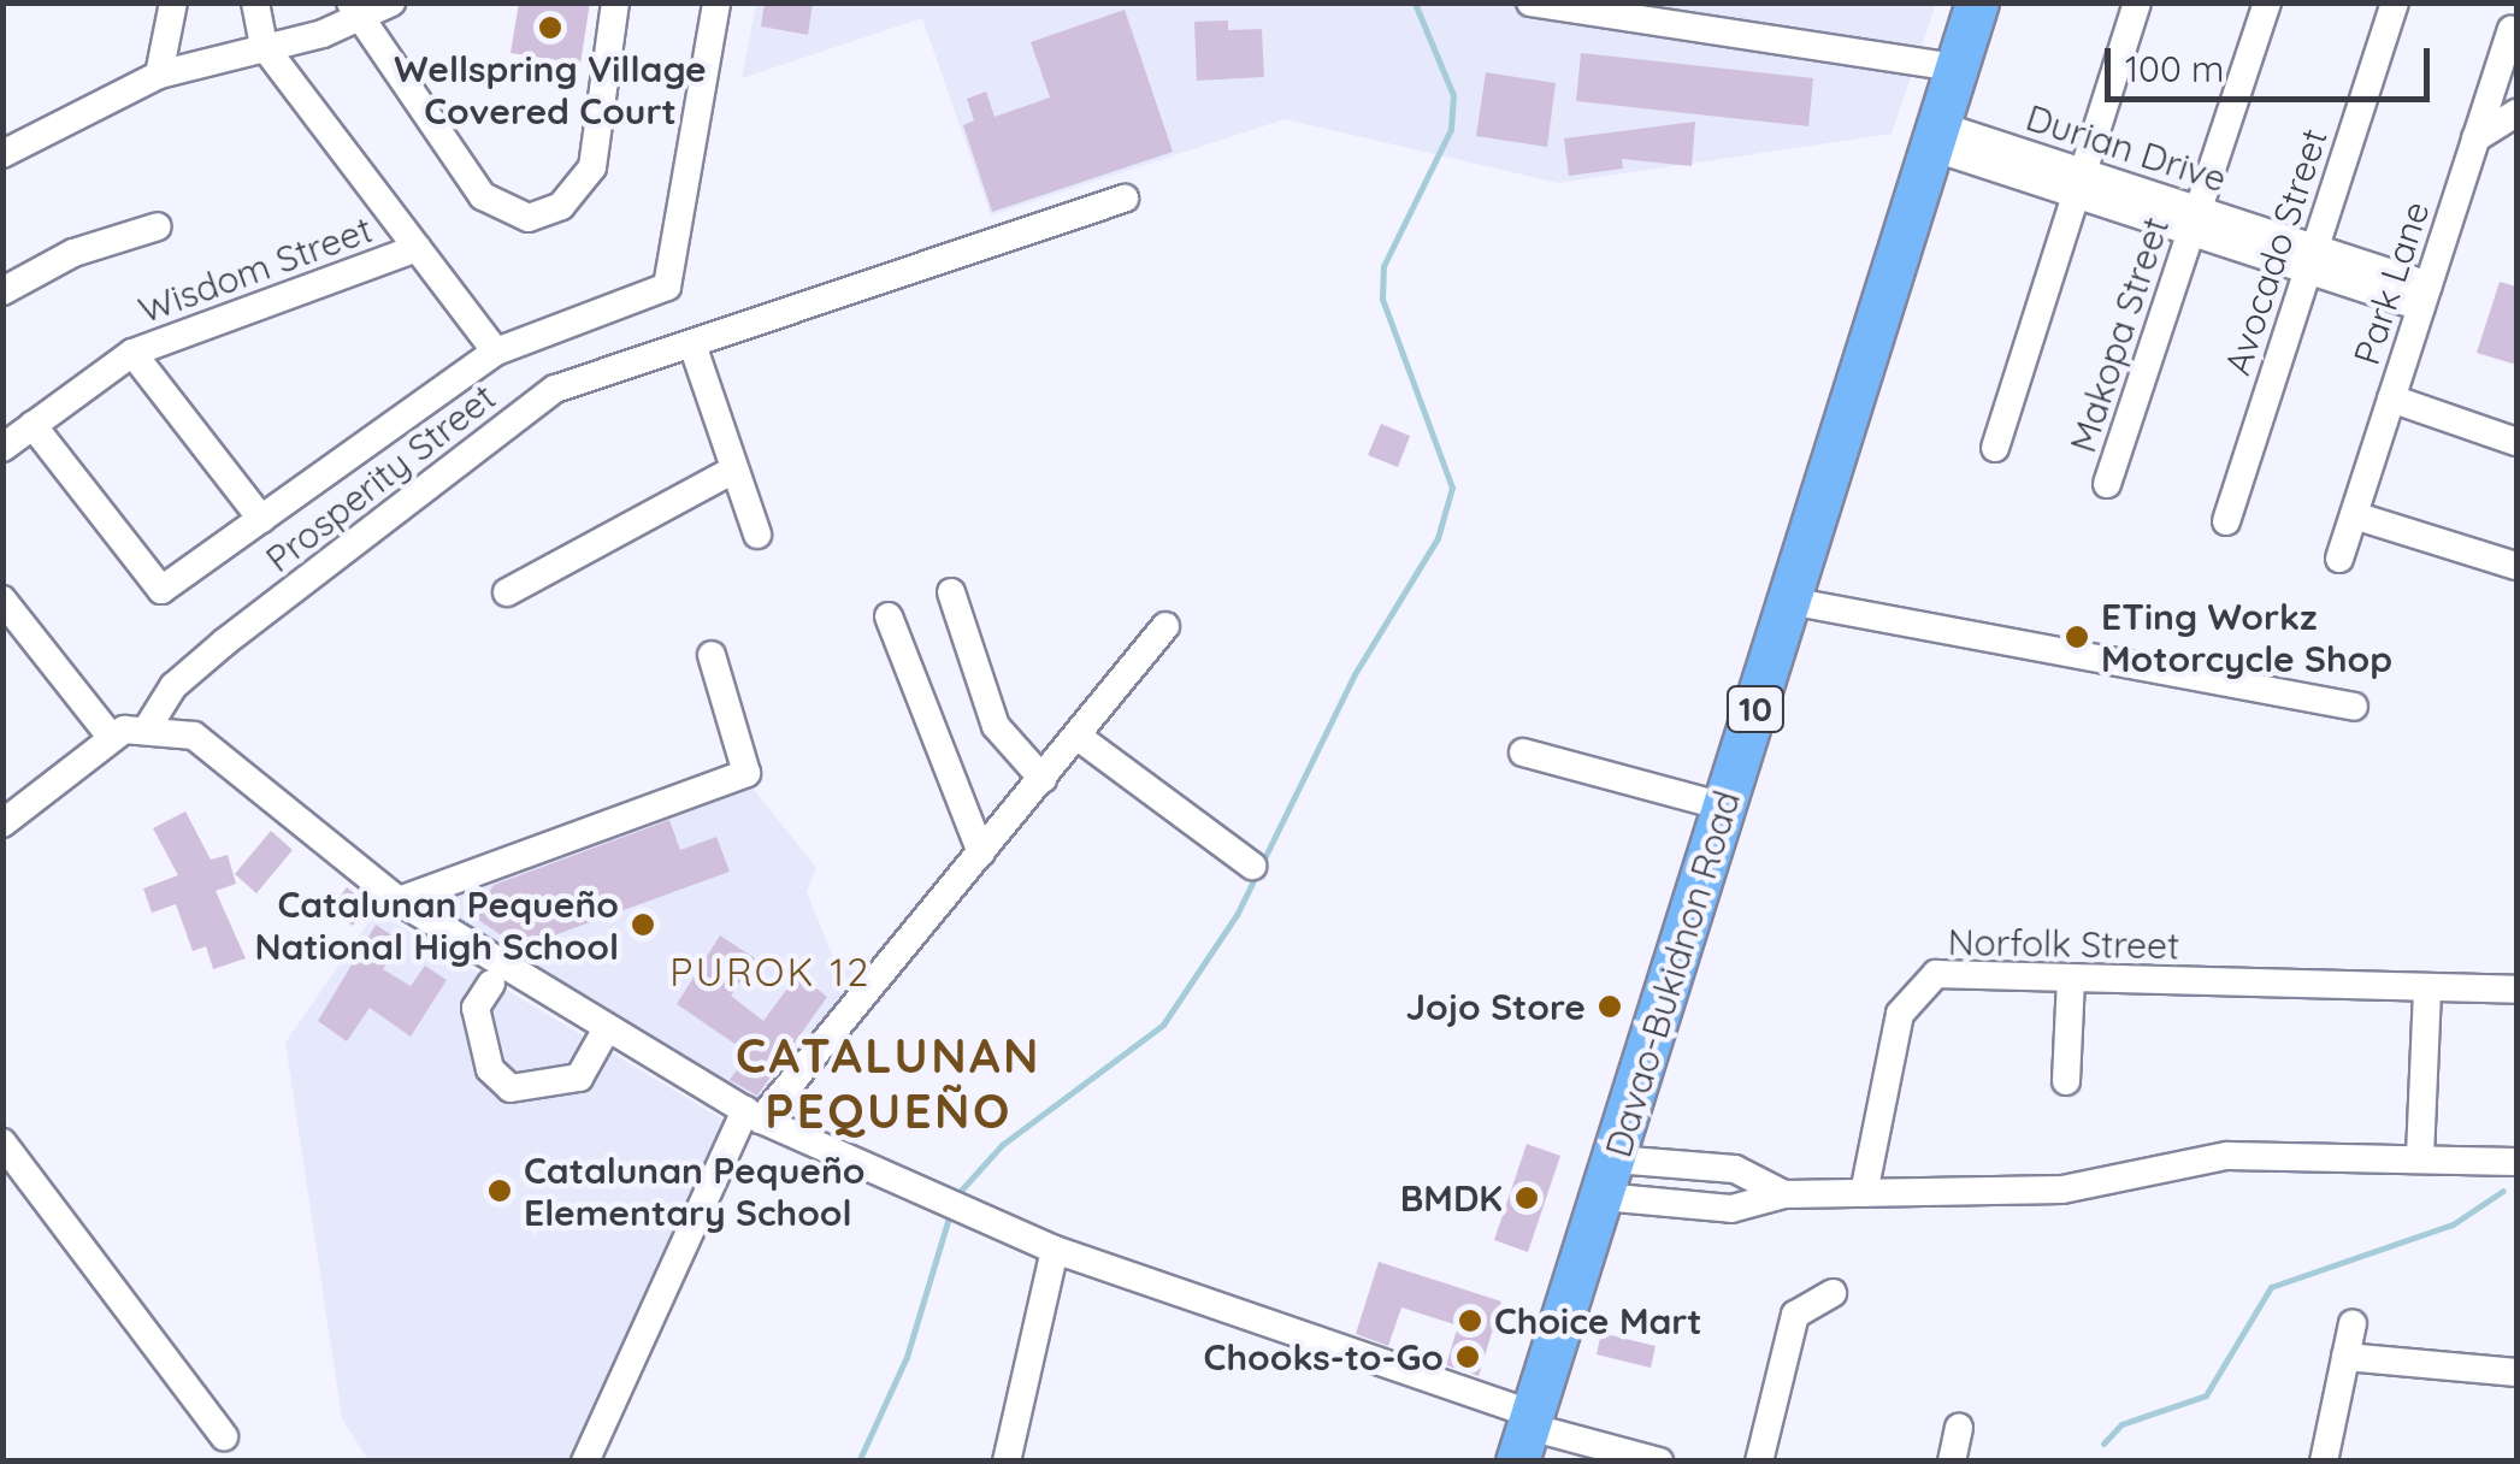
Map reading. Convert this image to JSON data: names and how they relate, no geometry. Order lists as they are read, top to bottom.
{
  "streets": {
    "highway": ["10", "Davao-Bukidnon Road"],
    "street": [
      "Durian Drive",
      "Avocado Street",
      "Wisdom Street",
      "Park Lane",
      "Makopa Street",
      "Prosperity Street",
      "Norfolk Street"
    ]
  },
  "crossings": [
    ["Durian Drive", "Avocado Street"],
    ["Durian Drive", "Park Lane"],
    ["Durian Drive", "Makopa Street"],
    ["Durian Drive", "Davao-Bukidnon Road"]
  ],
  "districts": ["PUROK 12", "CATALUNAN PEQUEÑO"],
  "places": [
    "Wellspring Village Covered Court",
    "ETing Workz Motorcycle Shop",
    "Catalunan Pequeño National High School",
    "Jojo Store",
    "Catalunan Pequeño Elementary School",
    "BMDK",
    "Choice Mart",
    "Chooks-to-Go"
  ],
  "scale_bar": "100 m"
}
